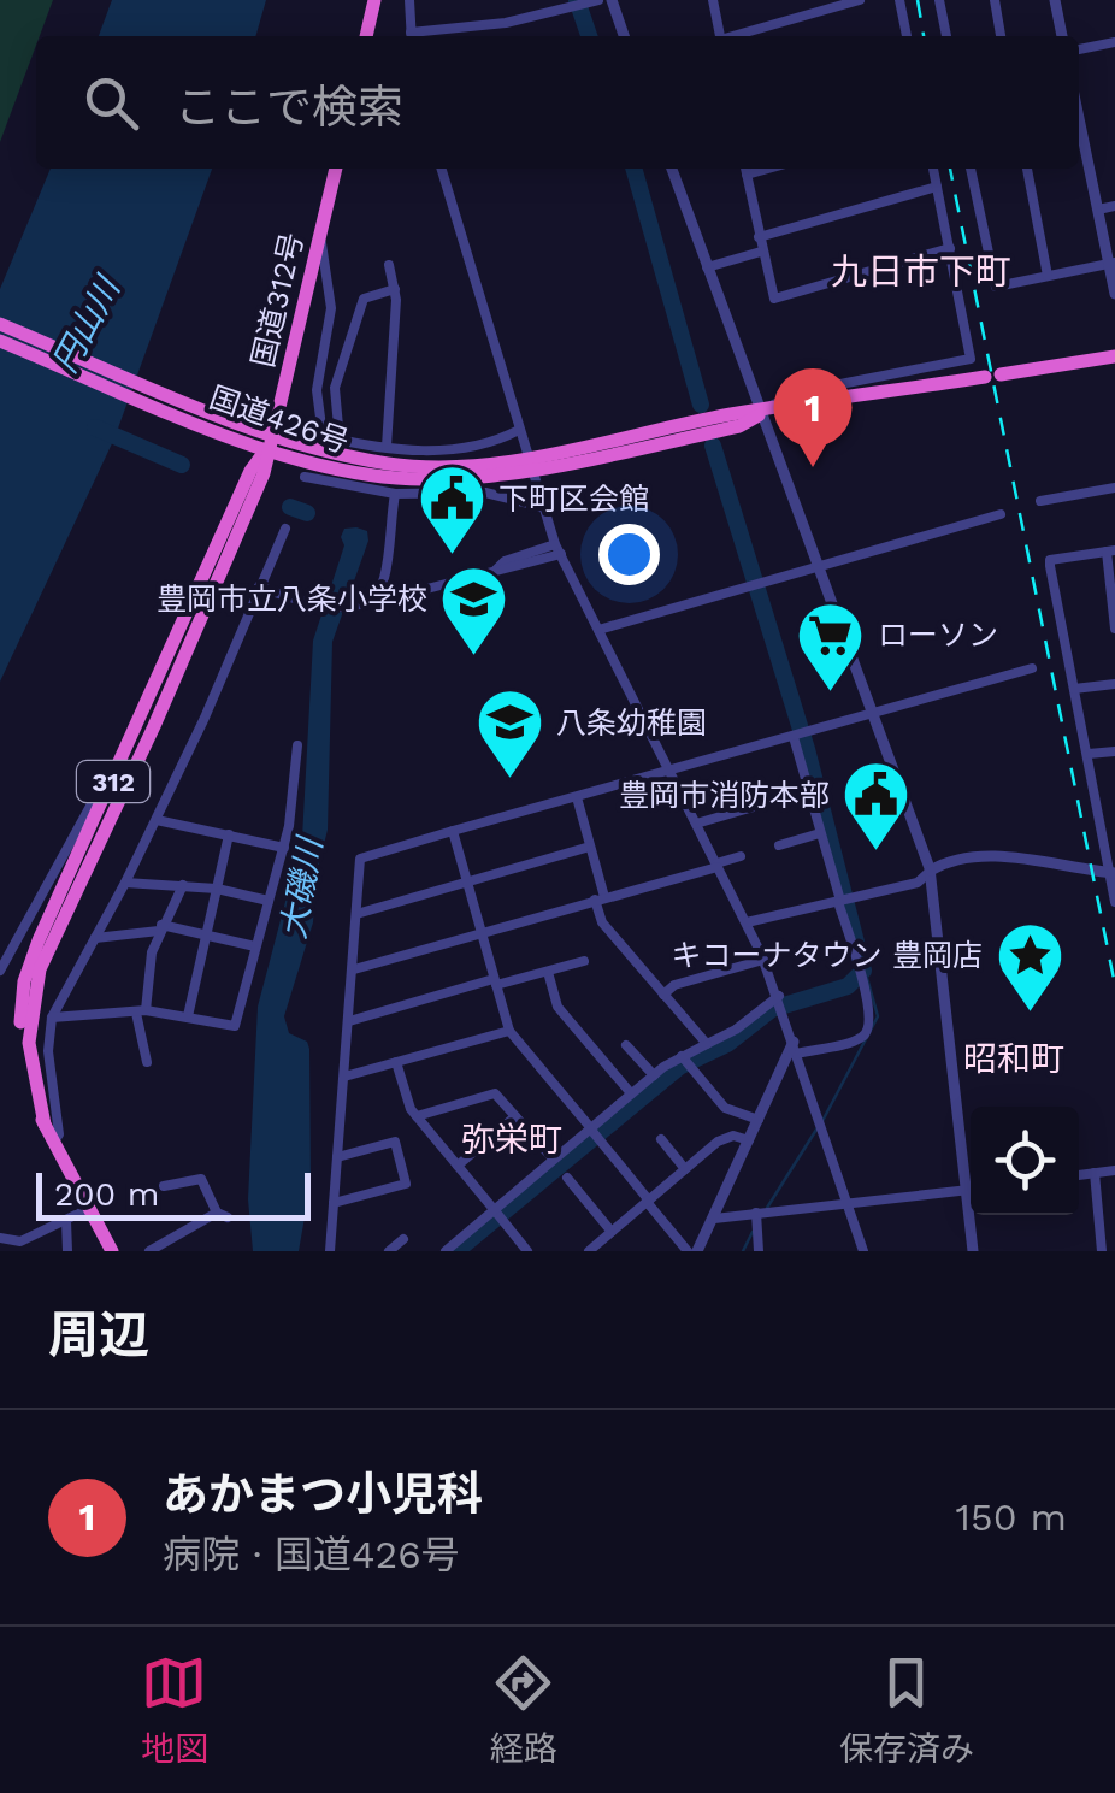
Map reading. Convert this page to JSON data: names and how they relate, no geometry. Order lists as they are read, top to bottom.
{
  "streets": {
    "highway": ["国道312号", "国道426号", "312"]
  },
  "crossings": [
    ["国道312号", "国道426号"]
  ],
  "districts": ["九日市下町", "昭和町", "弥栄町"],
  "water": ["円山川", "大磯川"],
  "places": {
    "public building": ["下町区会館", "豊岡市消防本部"],
    "school or university": ["豊岡市立八条小学校", "八条幼稚園"],
    "supermarket": ["ローソン"],
    "place": ["キコーナタウン 豊岡店"]
  },
  "scale_bar": "200 m",
  "page": {
    "search": "ここで検索",
    "pins": "1",
    "scale": "200 m",
    "heading": "周辺",
    "list": [
      {
        "mark": "1",
        "name": "あかまつ小児科",
        "note": "病院 · 国道426号",
        "value": "150 m"
      }
    ],
    "nav": ["地図", "経路", "保存済み"]
  }
}
